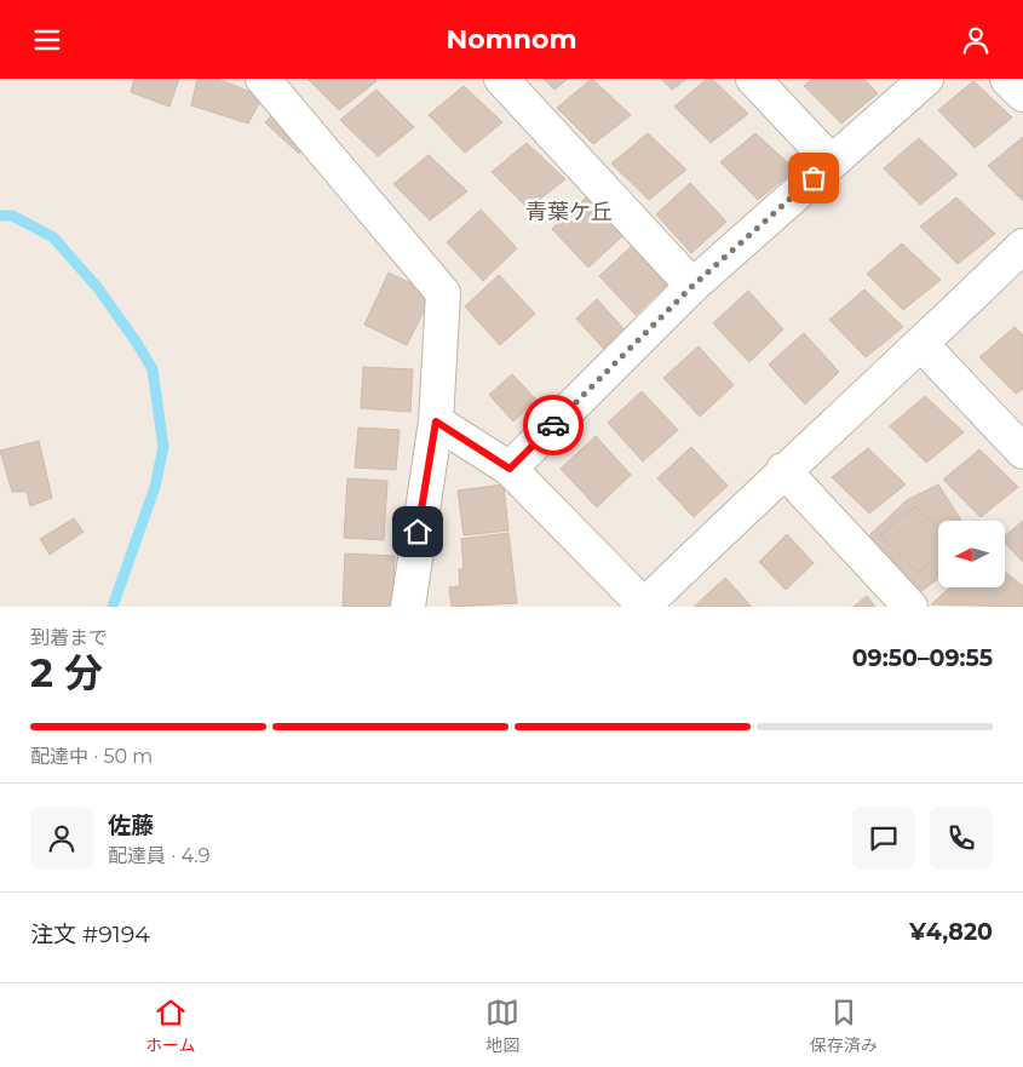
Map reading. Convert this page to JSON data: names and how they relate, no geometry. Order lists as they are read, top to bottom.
{
  "districts": ["青葉ケ丘"],
  "north": "left",
  "page": {
    "header": "Nomnom",
    "heading": ["2 分", "到着まで", "09:50–09:55"],
    "panel": [
      "佐藤",
      "配達員 · 4.9",
      "注文 #9194",
      "¥4,820"
    ],
    "bar": "配達中 · 50 m",
    "tabs": ["ホーム", "地図", "保存済み"]
  }
}
